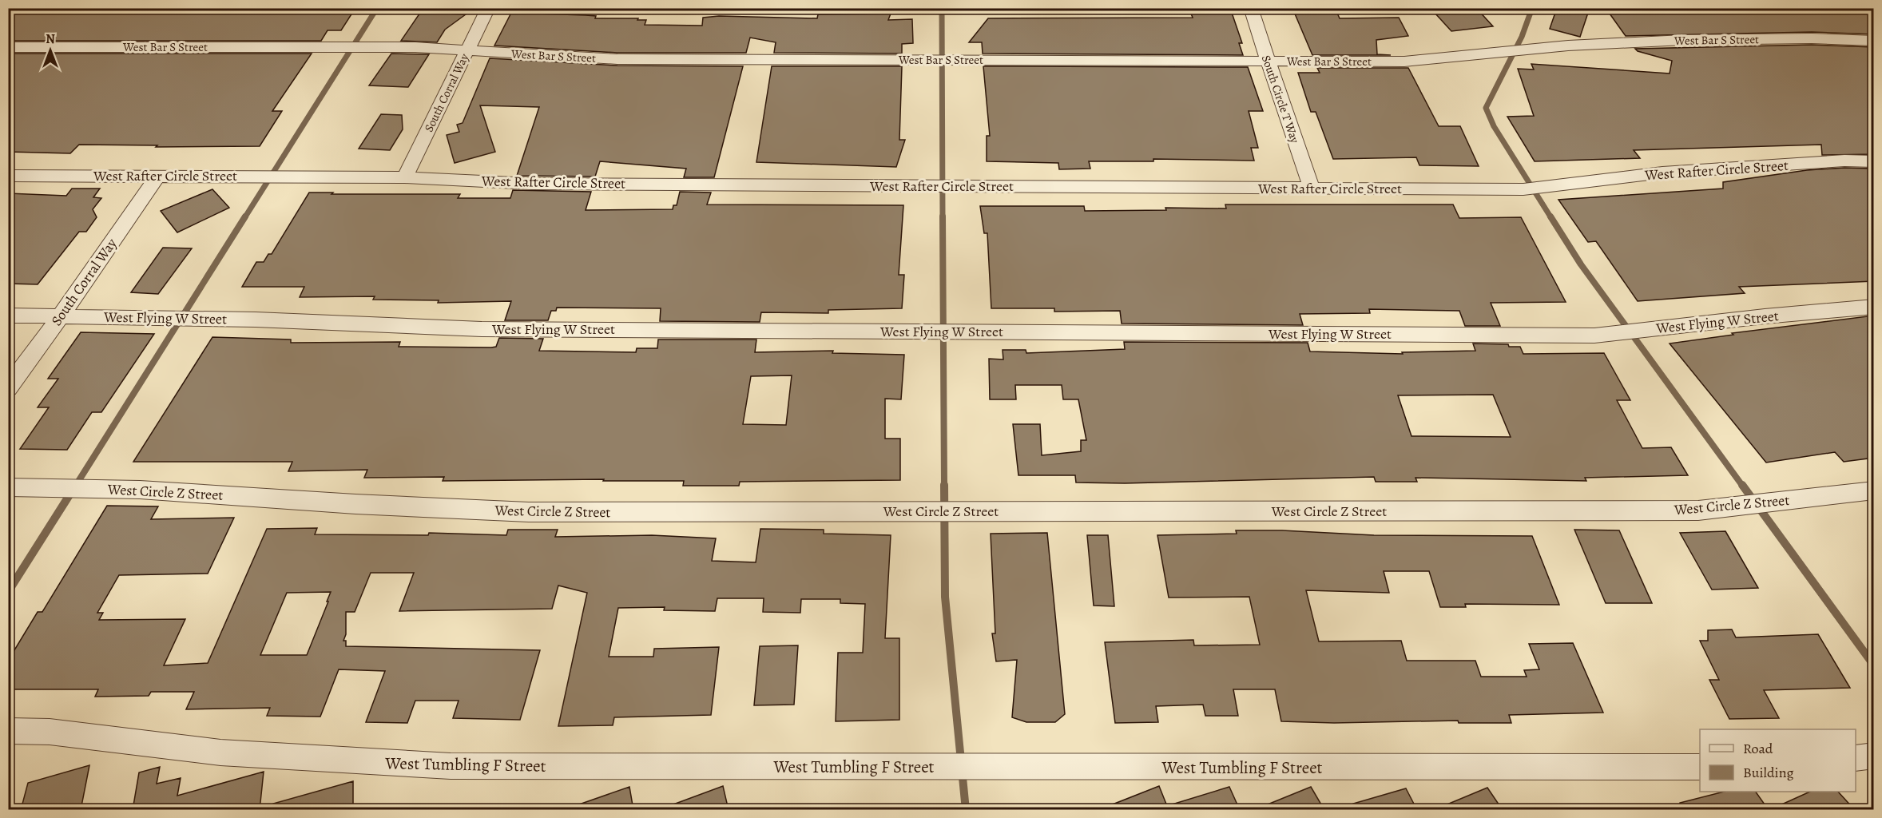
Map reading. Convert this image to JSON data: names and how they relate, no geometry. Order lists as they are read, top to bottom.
{
  "streets": {
    "street": [
      "West Bar S Street",
      "South Corral Way",
      "South Circle T Way",
      "West Rafter Circle Street",
      "West Flying W Street",
      "West Circle Z Street",
      "West Tumbling F Street"
    ]
  },
  "crossings": [
    ["West Bar S Street", "South Corral Way"],
    ["West Bar S Street", "South Circle T Way"],
    ["South Corral Way", "West Rafter Circle Street"],
    ["South Corral Way", "West Flying W Street"],
    ["South Circle T Way", "West Rafter Circle Street"]
  ],
  "legend": ["Road", "Building"],
  "north": "top"
}
